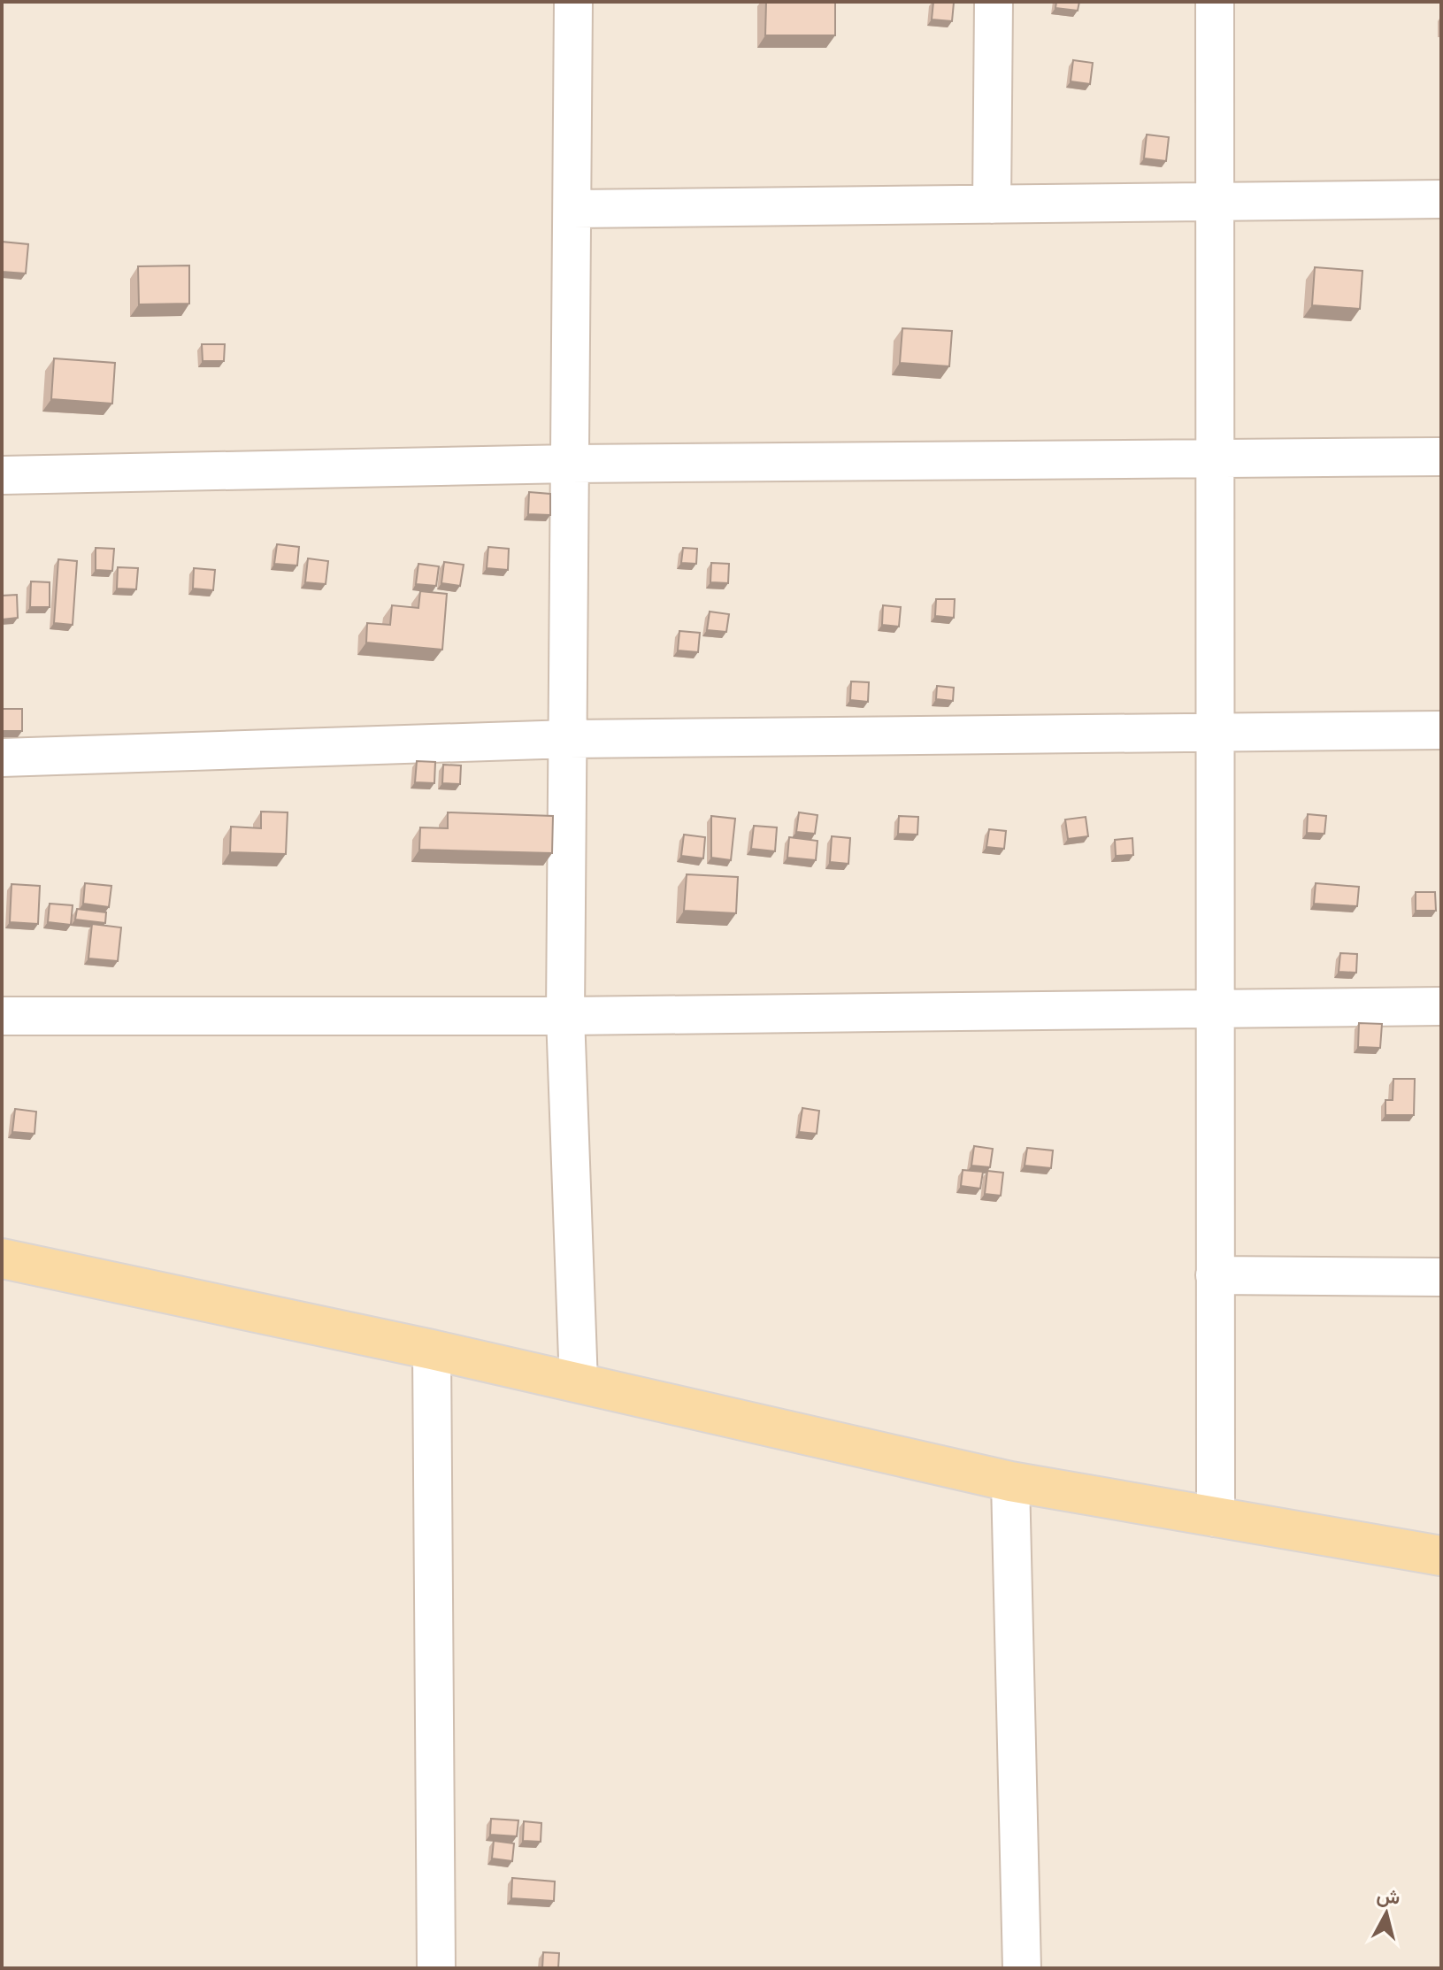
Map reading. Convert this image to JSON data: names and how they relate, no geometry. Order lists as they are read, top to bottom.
{
  "north": "top"
}
